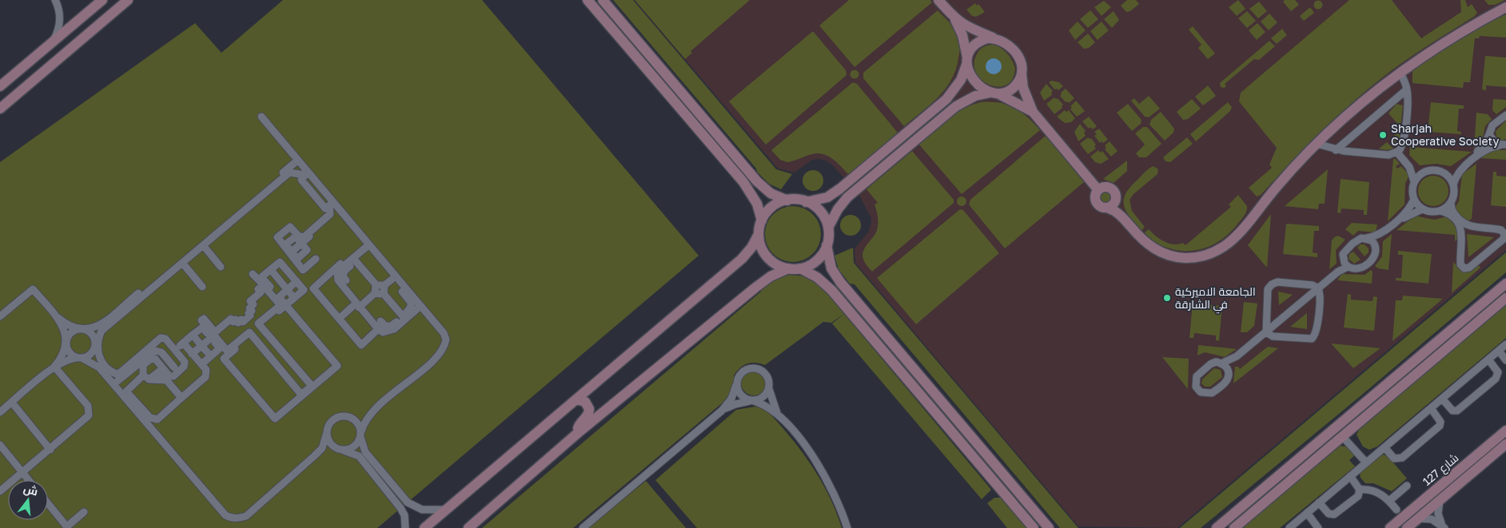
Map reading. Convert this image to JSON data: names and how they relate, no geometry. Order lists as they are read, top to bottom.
{
  "streets": {
    "street": ["شارع 127"]
  },
  "places": ["Sharjah Cooperative Society", "الجامعة الاميركية في الشارقة"],
  "north": "top"
}
